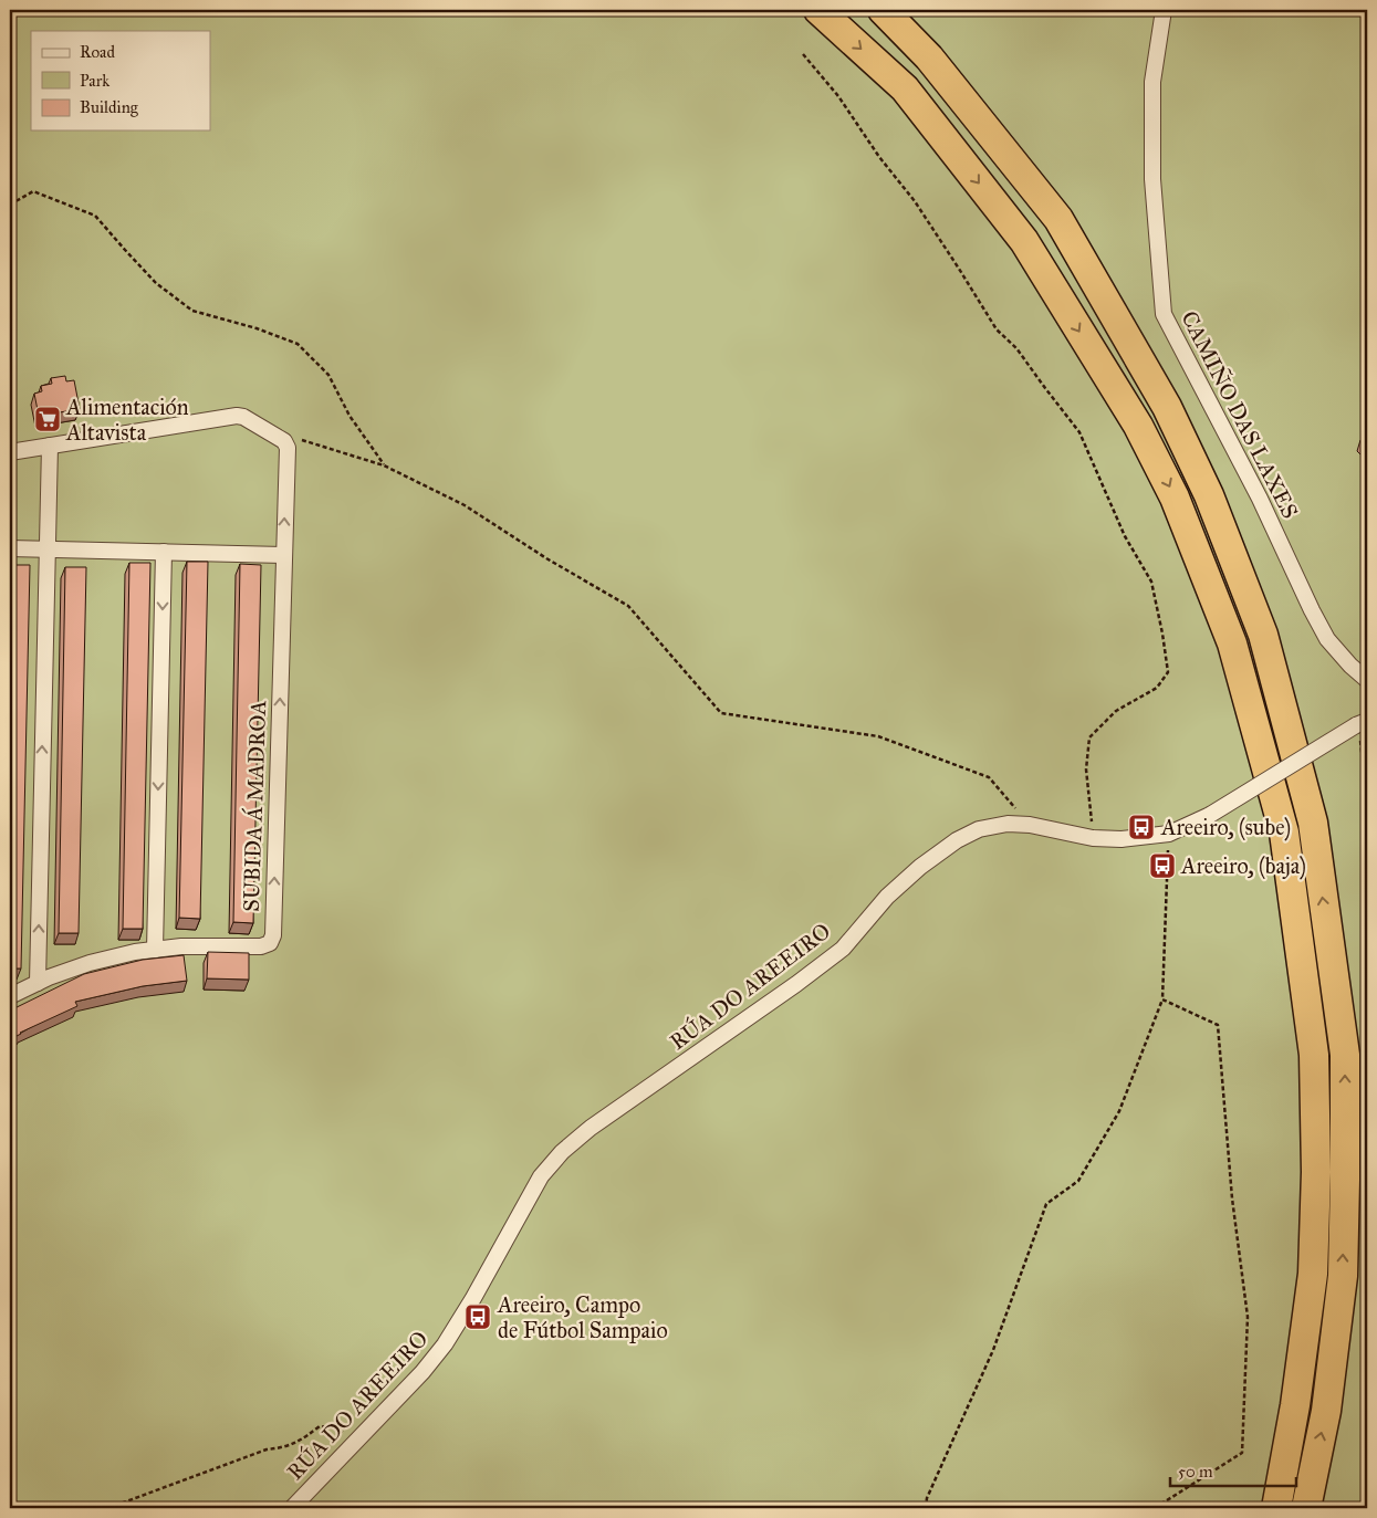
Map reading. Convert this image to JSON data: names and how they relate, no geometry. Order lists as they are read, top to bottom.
{
  "streets": {
    "street": ["CAMIÑO DAS LAXES", "SUBIDA Á MADROA", "RÚA DO AREEIRO"]
  },
  "places": {
    "supermarket": ["Alimentación Altavista"],
    "bus stop": ["Areeiro, (sube)", "Areeiro, (baja)", "Areeiro, Campo de Fútbol Sampaio"]
  },
  "legend": ["Road", "Park", "Building"],
  "scale_bar": "50 m"
}
